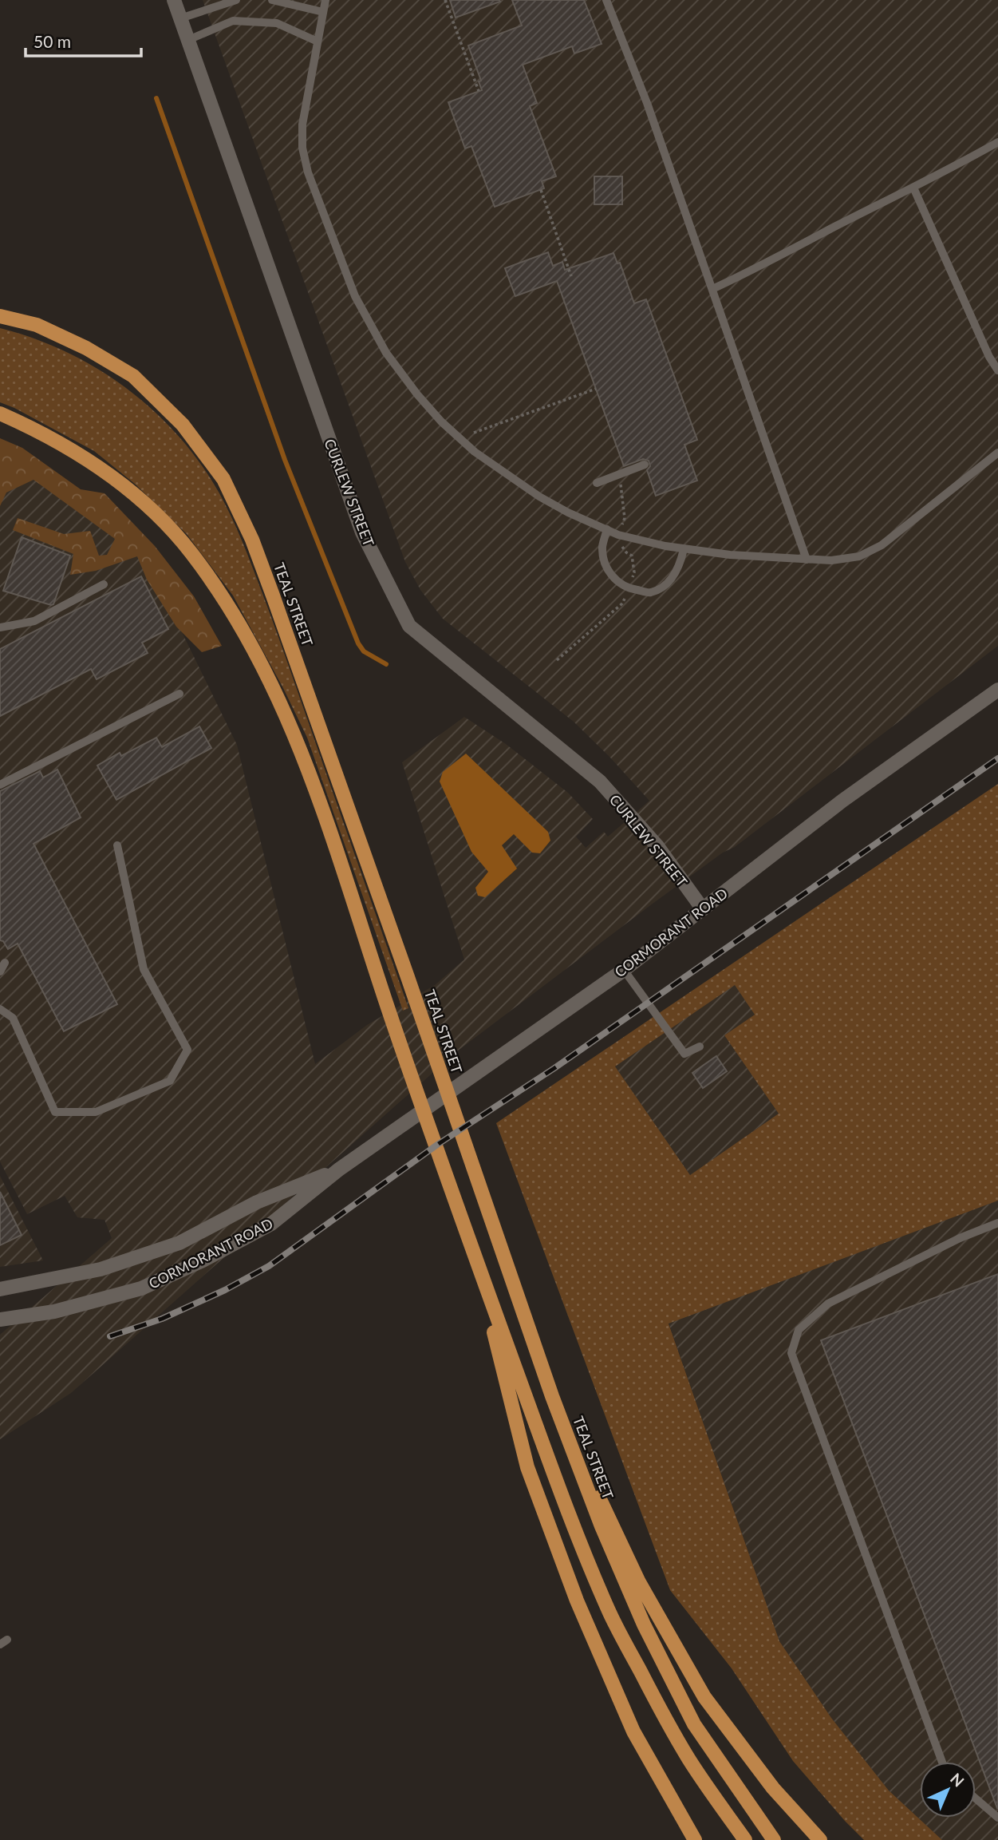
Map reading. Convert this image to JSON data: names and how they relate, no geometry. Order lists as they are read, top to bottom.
{
  "streets": {
    "main road": ["TEAL STREET"],
    "street": ["CURLEW STREET", "CORMORANT ROAD"]
  },
  "crossings": [
    ["CURLEW STREET", "CORMORANT ROAD"]
  ],
  "scale_bar": "50 m",
  "north": "top right"
}
